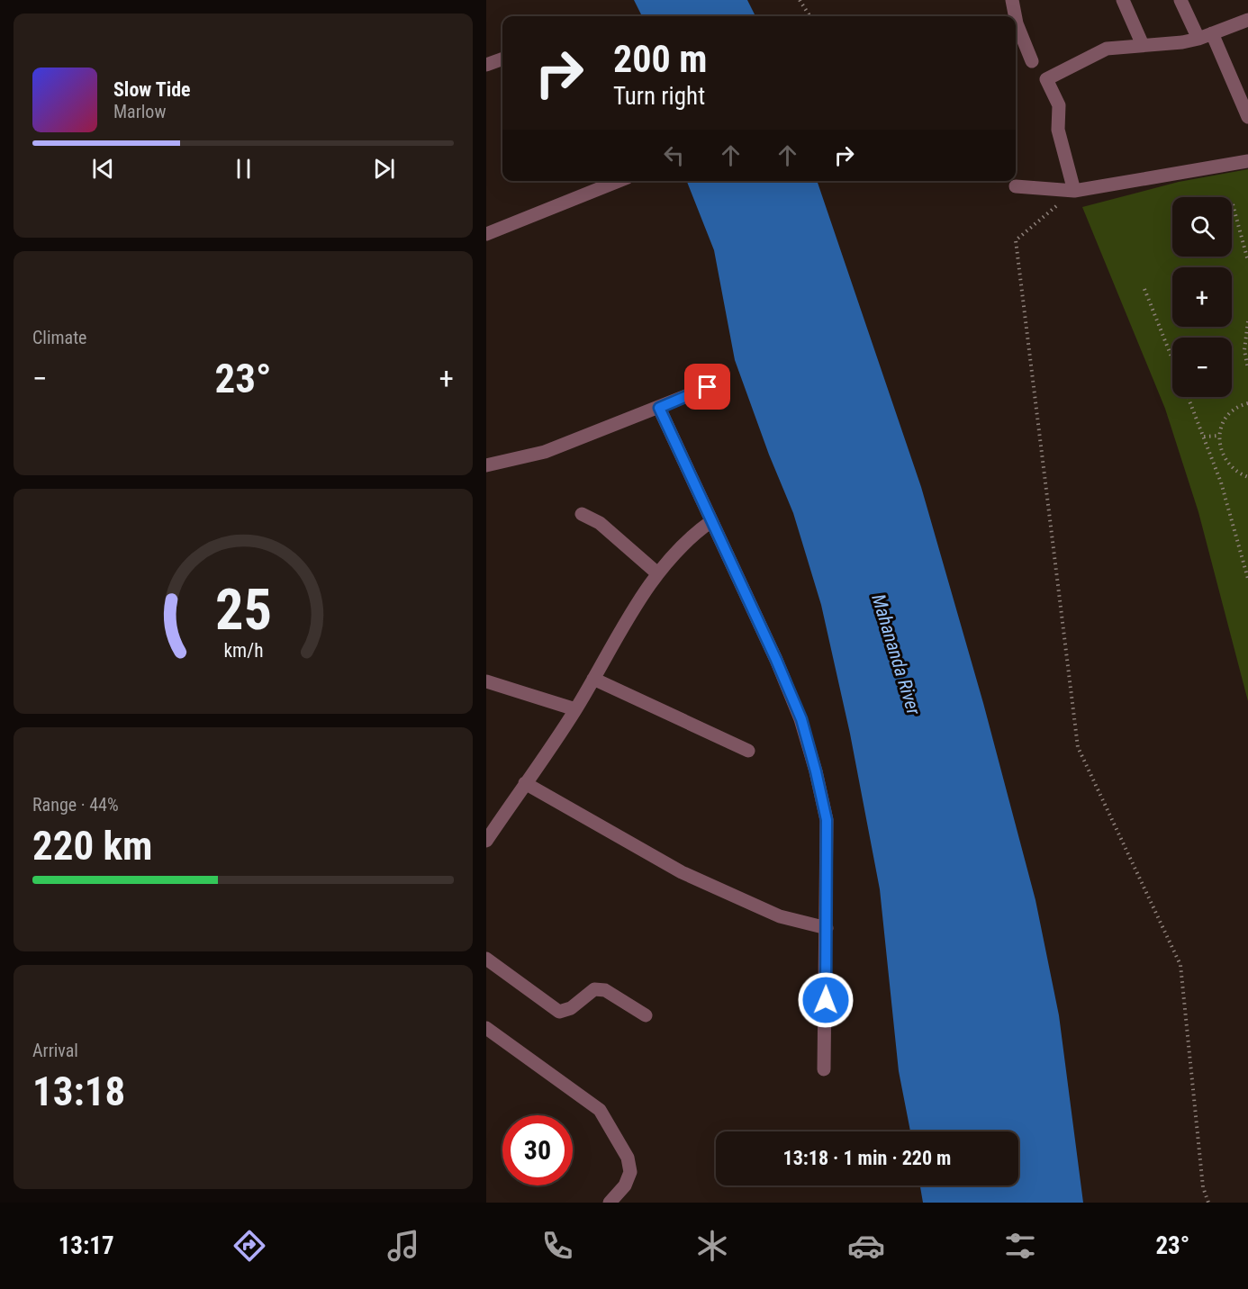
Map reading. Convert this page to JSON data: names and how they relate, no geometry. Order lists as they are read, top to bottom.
{
  "water": ["Mahananda River"],
  "page": {
    "turn": ["200 m", "Turn right"],
    "song": ["Slow Tide", "Marlow"],
    "map_buttons": ["+", "−"],
    "tile": [
      "Climate",
      ["Range · 44%", "220 km"],
      ["Arrival", "13:18"]
    ],
    "heat": ["−", "23°", "+"],
    "limit": "30",
    "trip": "13:18 · 1 min · 220 m",
    "tabs": ["13:17", "23°"],
    "gauge": ["25", "km/h"]
  }
}
